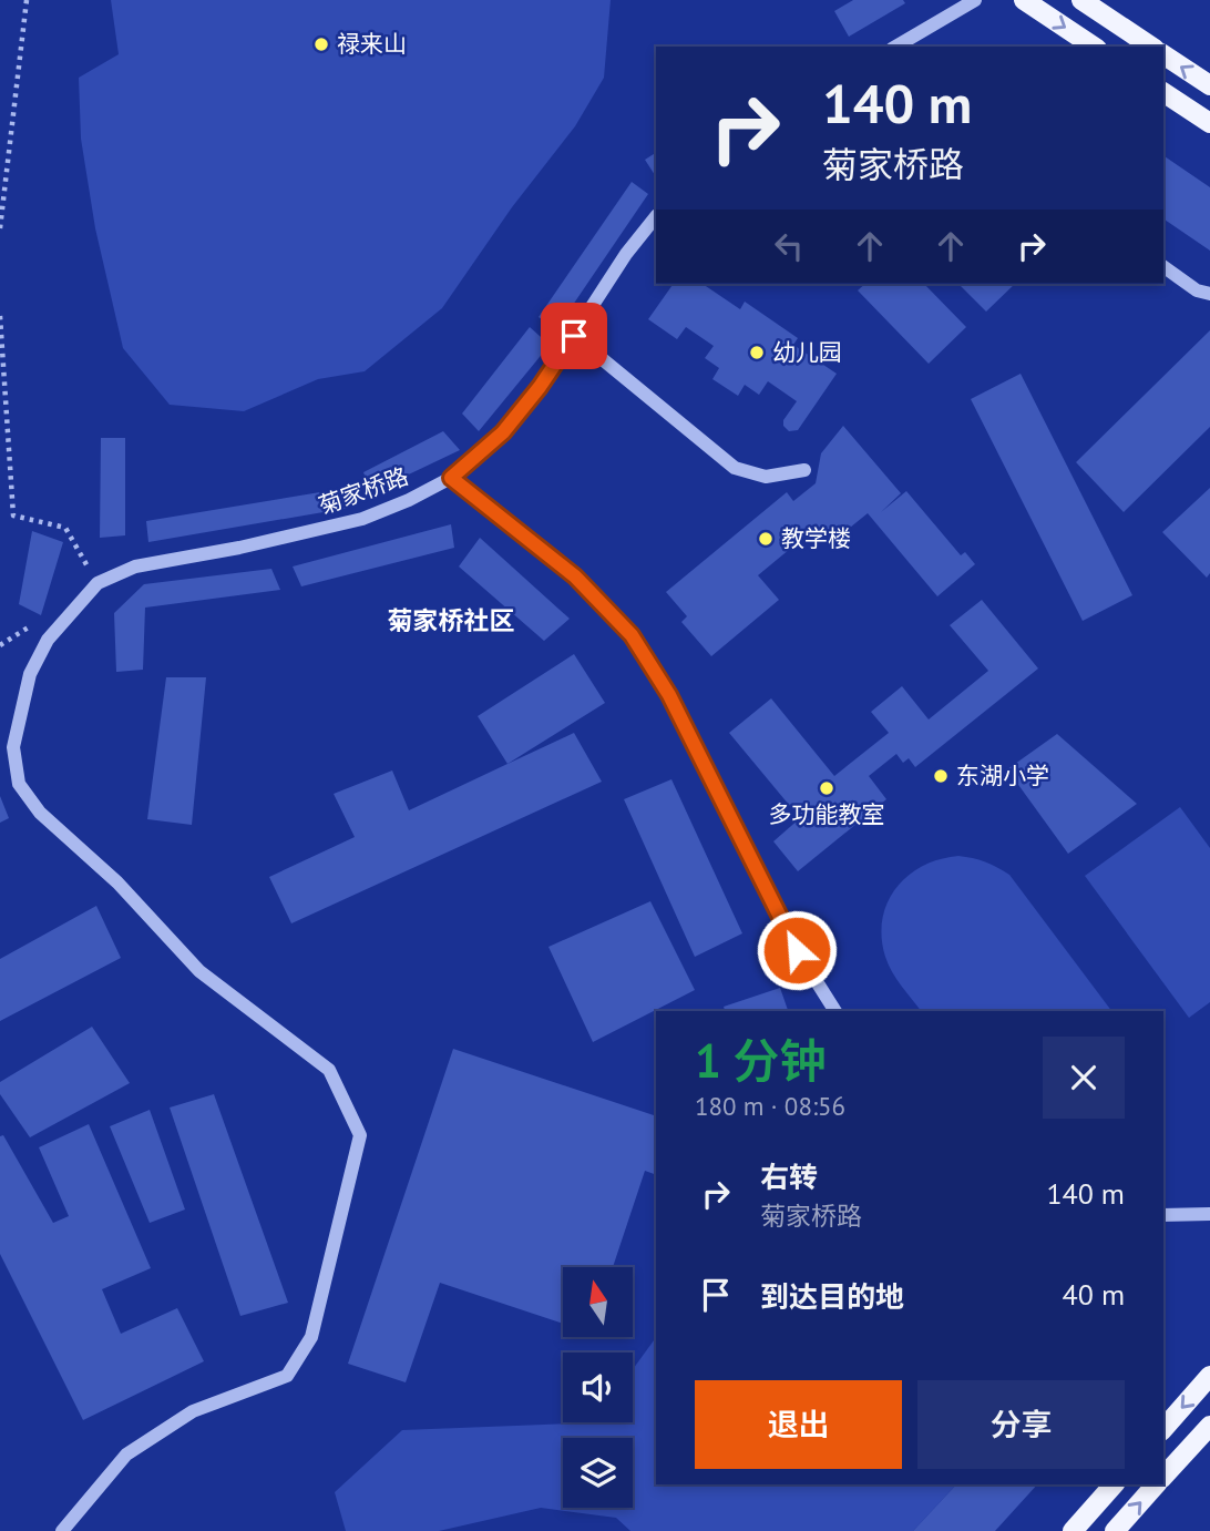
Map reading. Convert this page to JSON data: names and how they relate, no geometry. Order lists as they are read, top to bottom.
{
  "streets": {
    "street": ["菊家桥路"]
  },
  "districts": ["菊家桥社区"],
  "places": [
    "禄来山",
    "幼儿园",
    "教学楼",
    "东湖小学",
    "多功能教室"
  ],
  "north": "top",
  "page": {
    "turn": ["140 m", "菊家桥路"],
    "heading": ["1 分钟", "180 m · 08:56"],
    "list": [
      {
        "name": "右转",
        "note": "菊家桥路",
        "value": "140 m"
      },
      {
        "name": "到达目的地",
        "value": "40 m"
      }
    ],
    "buttons": ["退出", "分享"]
  }
}
